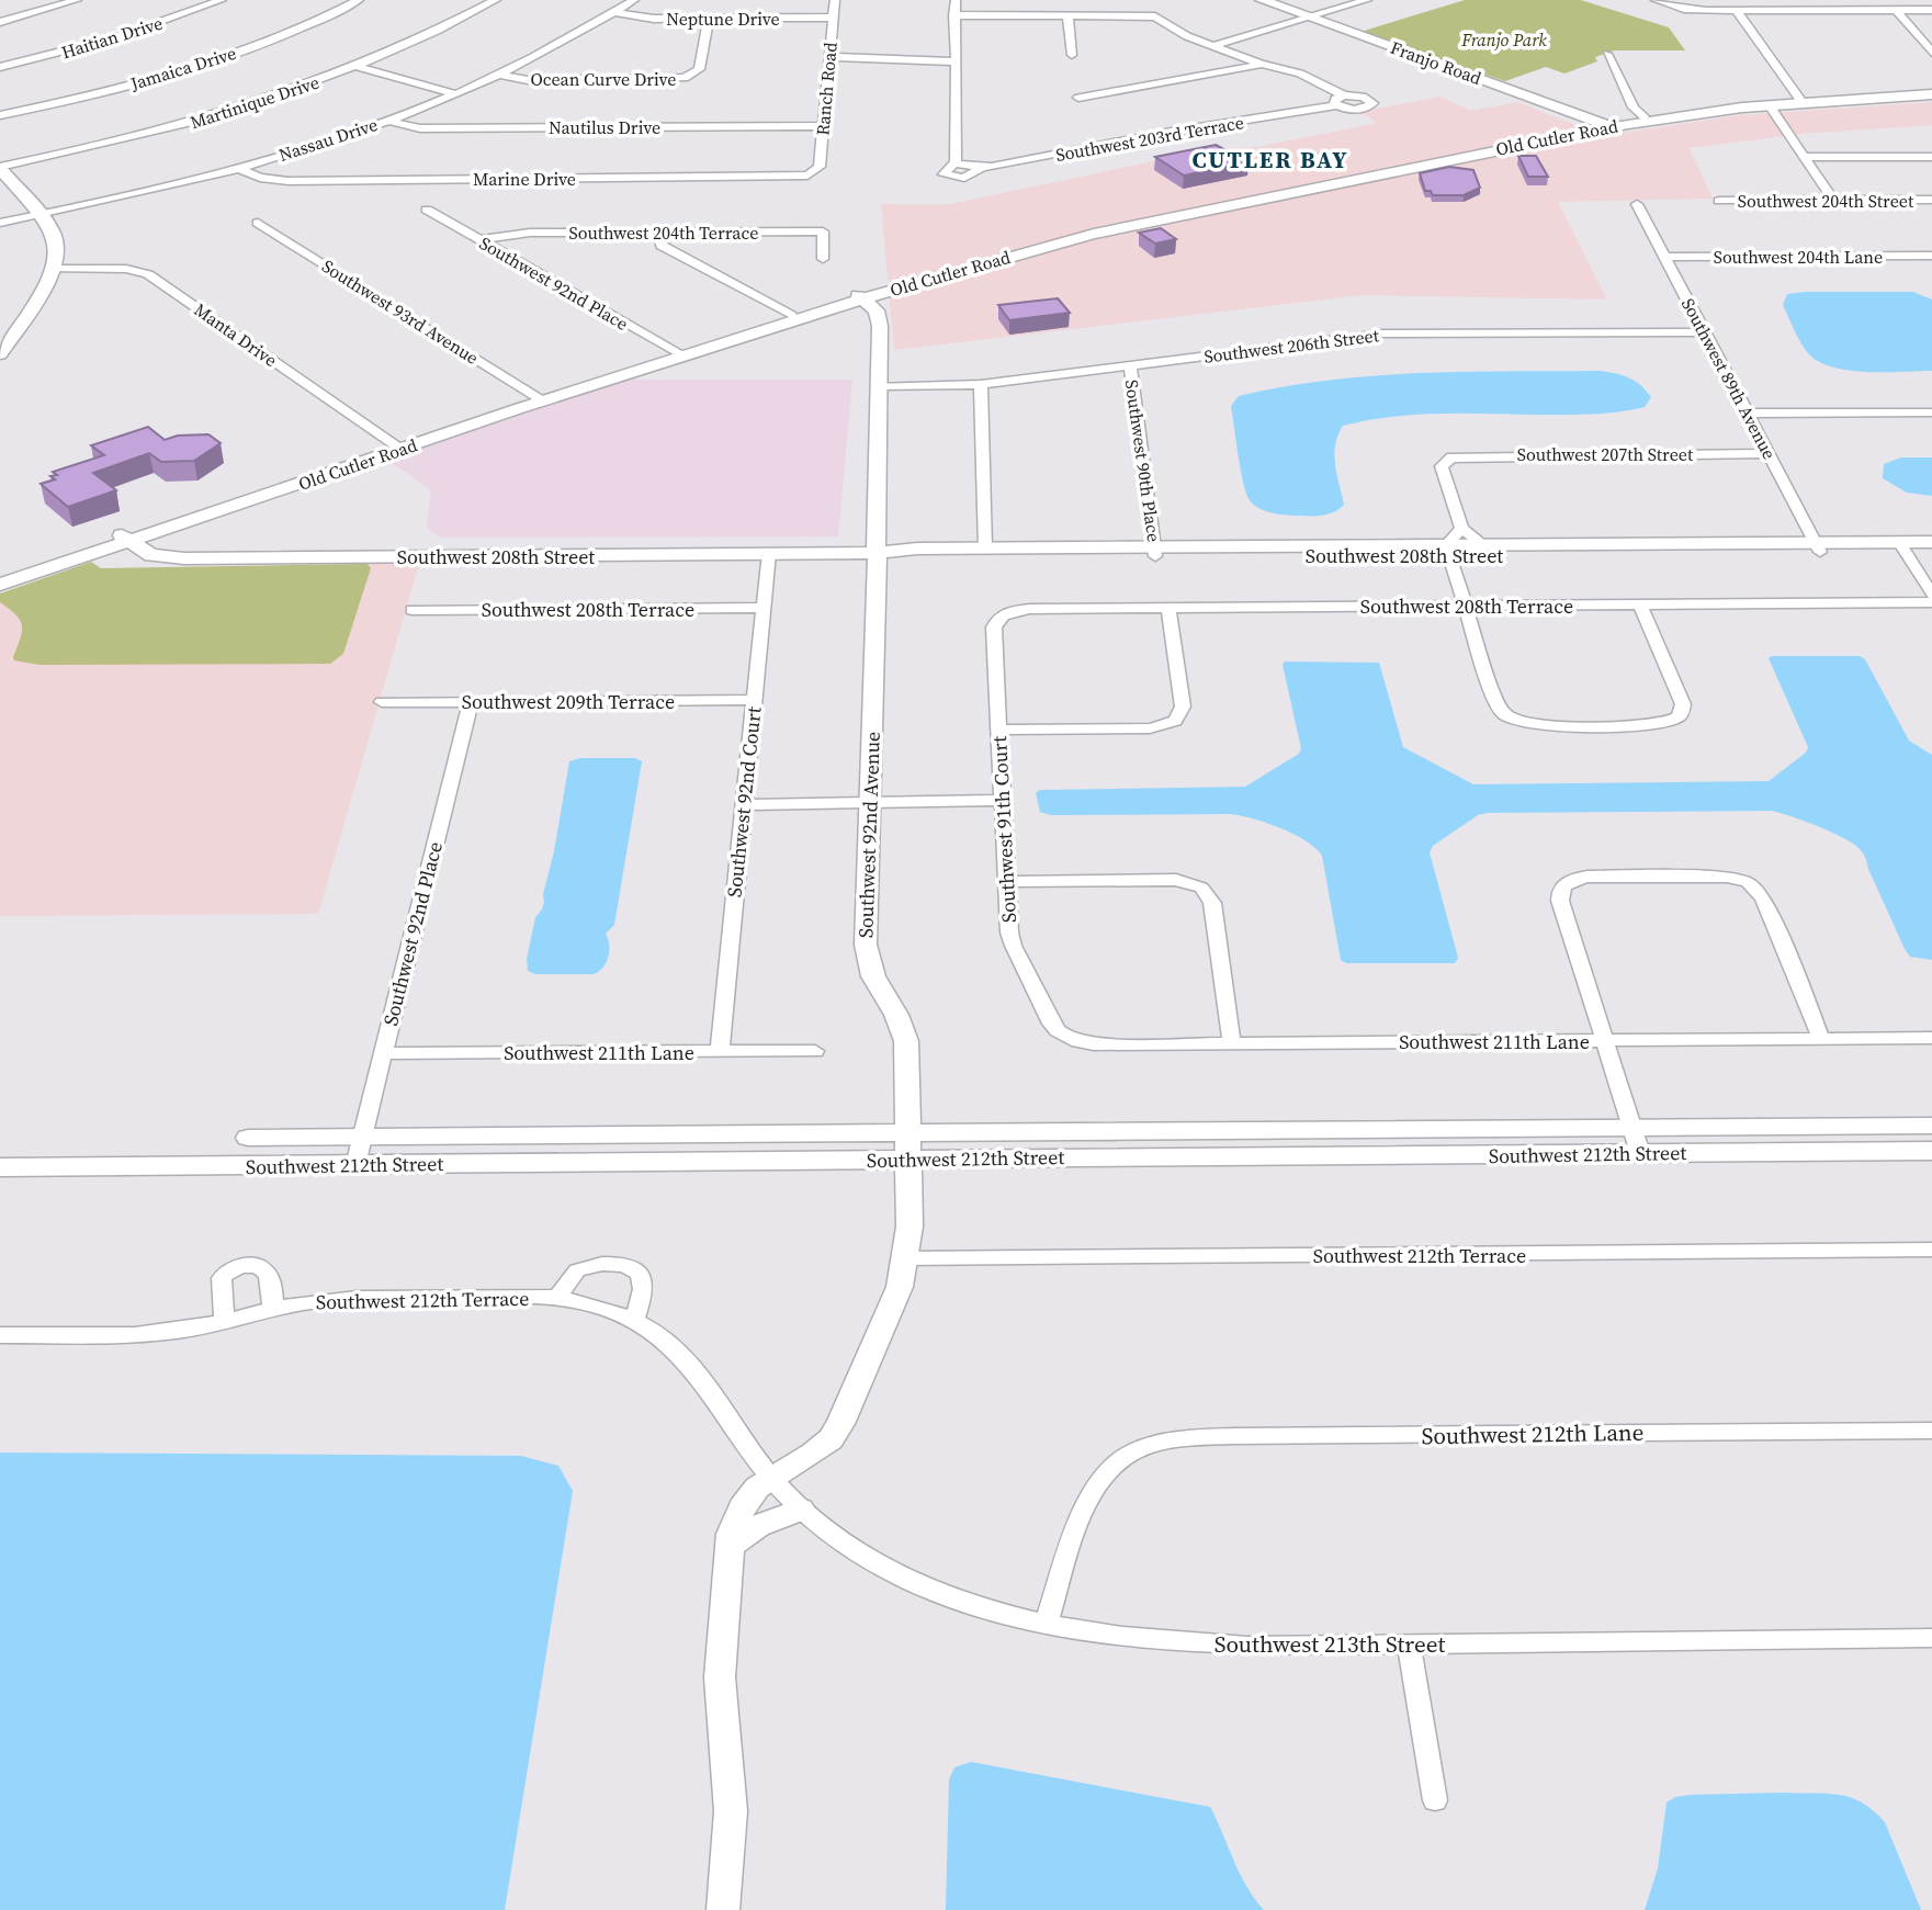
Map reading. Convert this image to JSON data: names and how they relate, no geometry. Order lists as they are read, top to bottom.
{
  "streets": {
    "street": [
      "Neptune Drive",
      "Haitian Drive",
      "Franjo Road",
      "Jamaica Drive",
      "Ocean Curve Drive",
      "Ranch Road",
      "Martinique Drive",
      "Nautilus Drive",
      "Old Cutler Road",
      "Southwest 203rd Terrace",
      "Nassau Drive",
      "Marine Drive",
      "Southwest 204th Street",
      "Southwest 204th Terrace",
      "Southwest 204th Lane",
      "Southwest 92nd Place",
      "Southwest 93rd Avenue",
      "Manta Drive",
      "Southwest 206th Street",
      "Southwest 89th Avenue",
      "Southwest 207th Street",
      "Southwest 90th Place",
      "Southwest 208th Street",
      "Southwest 208th Terrace",
      "Southwest 209th Terrace",
      "Southwest 92nd Court",
      "Southwest 91th Court",
      "Southwest 92nd Avenue",
      "Southwest 211th Lane",
      "Southwest 212th Street",
      "Southwest 212th Terrace",
      "Southwest 212th Lane",
      "Southwest 213th Street"
    ]
  },
  "crossings": [
    ["Neptune Drive", "Ocean Curve Drive"],
    ["Neptune Drive", "Ranch Road"],
    ["Neptune Drive", "Nassau Drive"],
    ["Franjo Road", "Old Cutler Road"],
    ["Ocean Curve Drive", "Nassau Drive"],
    ["Ranch Road", "Nautilus Drive"],
    ["Ranch Road", "Marine Drive"],
    ["Nautilus Drive", "Nassau Drive"],
    ["Old Cutler Road", "Southwest 92nd Place"],
    ["Old Cutler Road", "Southwest 93rd Avenue"],
    ["Old Cutler Road", "Manta Drive"],
    ["Old Cutler Road", "Southwest 208th Street"],
    ["Old Cutler Road", "Southwest 92nd Avenue"],
    ["Nassau Drive", "Marine Drive"],
    ["Southwest 204th Terrace", "Southwest 92nd Place"],
    ["Southwest 204th Lane", "Southwest 89th Avenue"],
    ["Southwest 92nd Place", "Southwest 209th Terrace"],
    ["Southwest 92nd Place", "Southwest 211th Lane"],
    ["Southwest 92nd Place", "Southwest 212th Street"],
    ["Southwest 206th Street", "Southwest 89th Avenue"],
    ["Southwest 206th Street", "Southwest 90th Place"],
    ["Southwest 206th Street", "Southwest 92nd Avenue"],
    ["Southwest 89th Avenue", "Southwest 207th Street"],
    ["Southwest 89th Avenue", "Southwest 208th Street"],
    ["Southwest 90th Place", "Southwest 208th Street"],
    ["Southwest 208th Street", "Southwest 92nd Court"],
    ["Southwest 208th Street", "Southwest 92nd Avenue"],
    ["Southwest 208th Terrace", "Southwest 92nd Court"],
    ["Southwest 208th Terrace", "Southwest 91th Court"],
    ["Southwest 209th Terrace", "Southwest 92nd Court"],
    ["Southwest 92nd Court", "Southwest 211th Lane"],
    ["Southwest 91th Court", "Southwest 211th Lane"],
    ["Southwest 92nd Avenue", "Southwest 212th Street"],
    ["Southwest 92nd Avenue", "Southwest 212th Terrace"],
    ["Southwest 92nd Avenue", "Southwest 213th Street"],
    ["Southwest 212th Terrace", "Southwest 213th Street"],
    ["Southwest 212th Lane", "Southwest 213th Street"]
  ],
  "districts": ["CUTLER BAY"],
  "parks": ["Franjo Park"]
}
